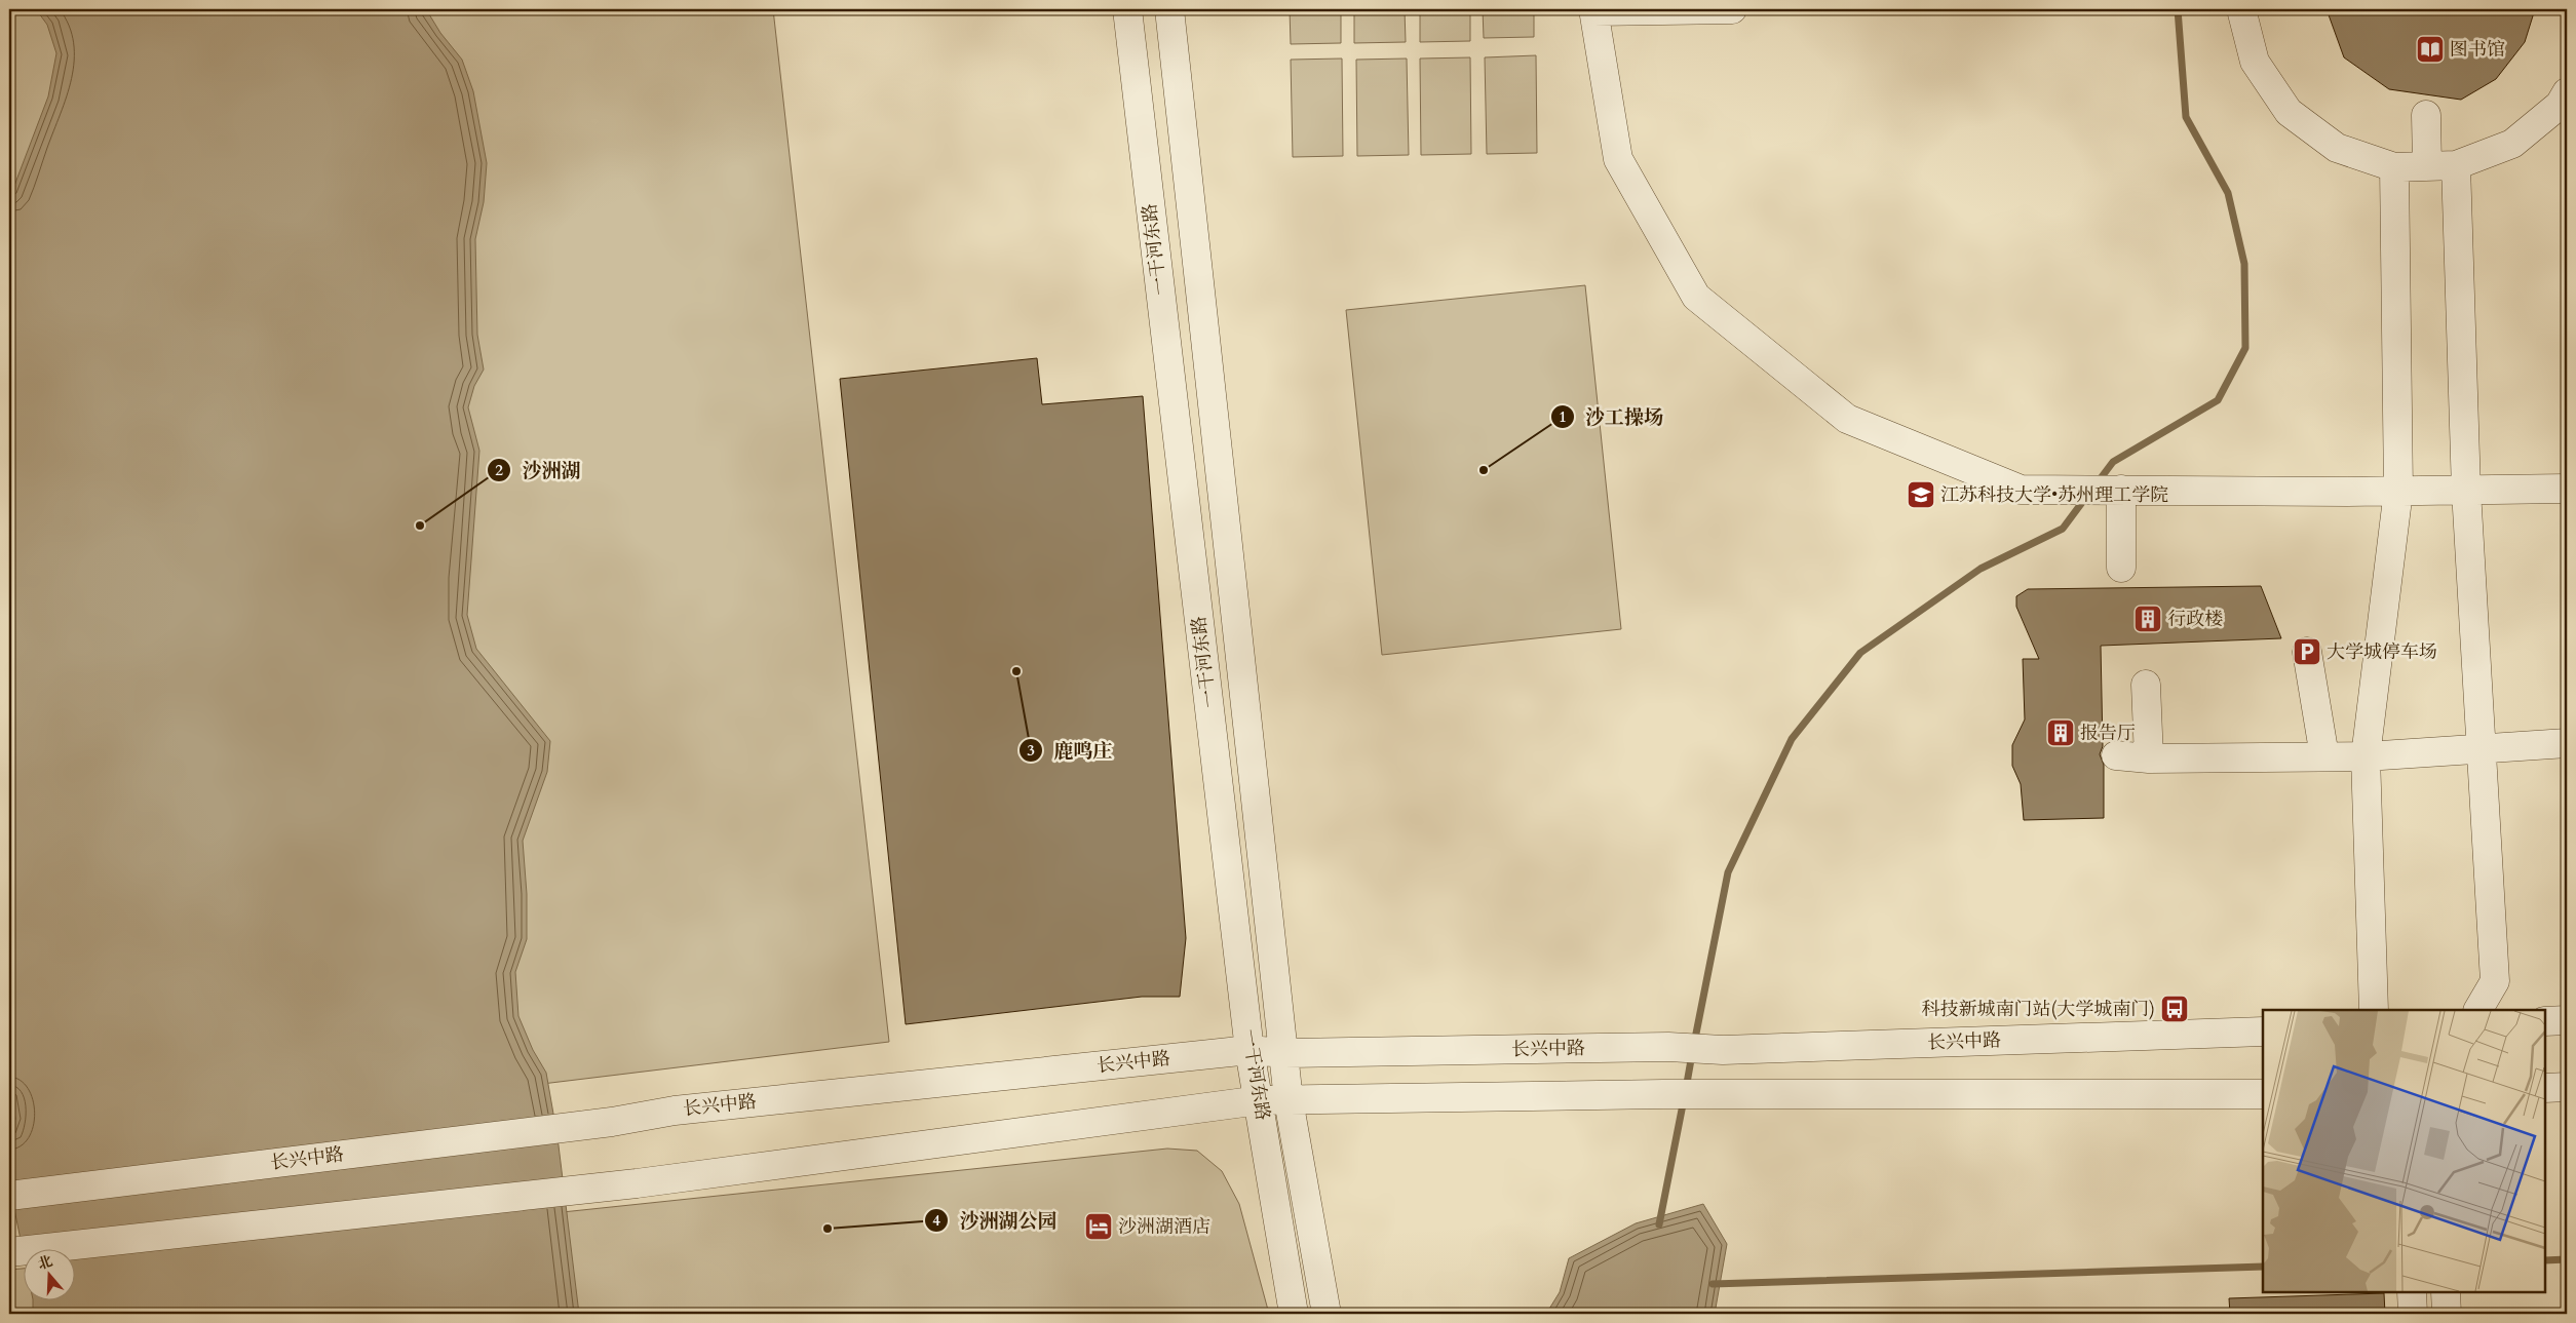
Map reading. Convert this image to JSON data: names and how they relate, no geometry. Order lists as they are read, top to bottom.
{
  "streets": {
    "street": ["一干河东路", "长兴中路"]
  },
  "crossings": [
    ["一干河东路", "长兴中路"]
  ],
  "places": {
    "library": ["图书馆"],
    "other": [
      "沙工操场",
      "沙洲湖",
      "鹿鸣庄",
      "沙洲湖公园"
    ],
    "school or university": ["江苏科技大学•苏州理工学院"],
    "building": ["行政楼", "报告厅"],
    "parking": ["大学城停车场"],
    "bus stop": ["科技新城南门站(大学城南门)"],
    "hotel": ["沙洲湖酒店"]
  },
  "north": "top"
}
